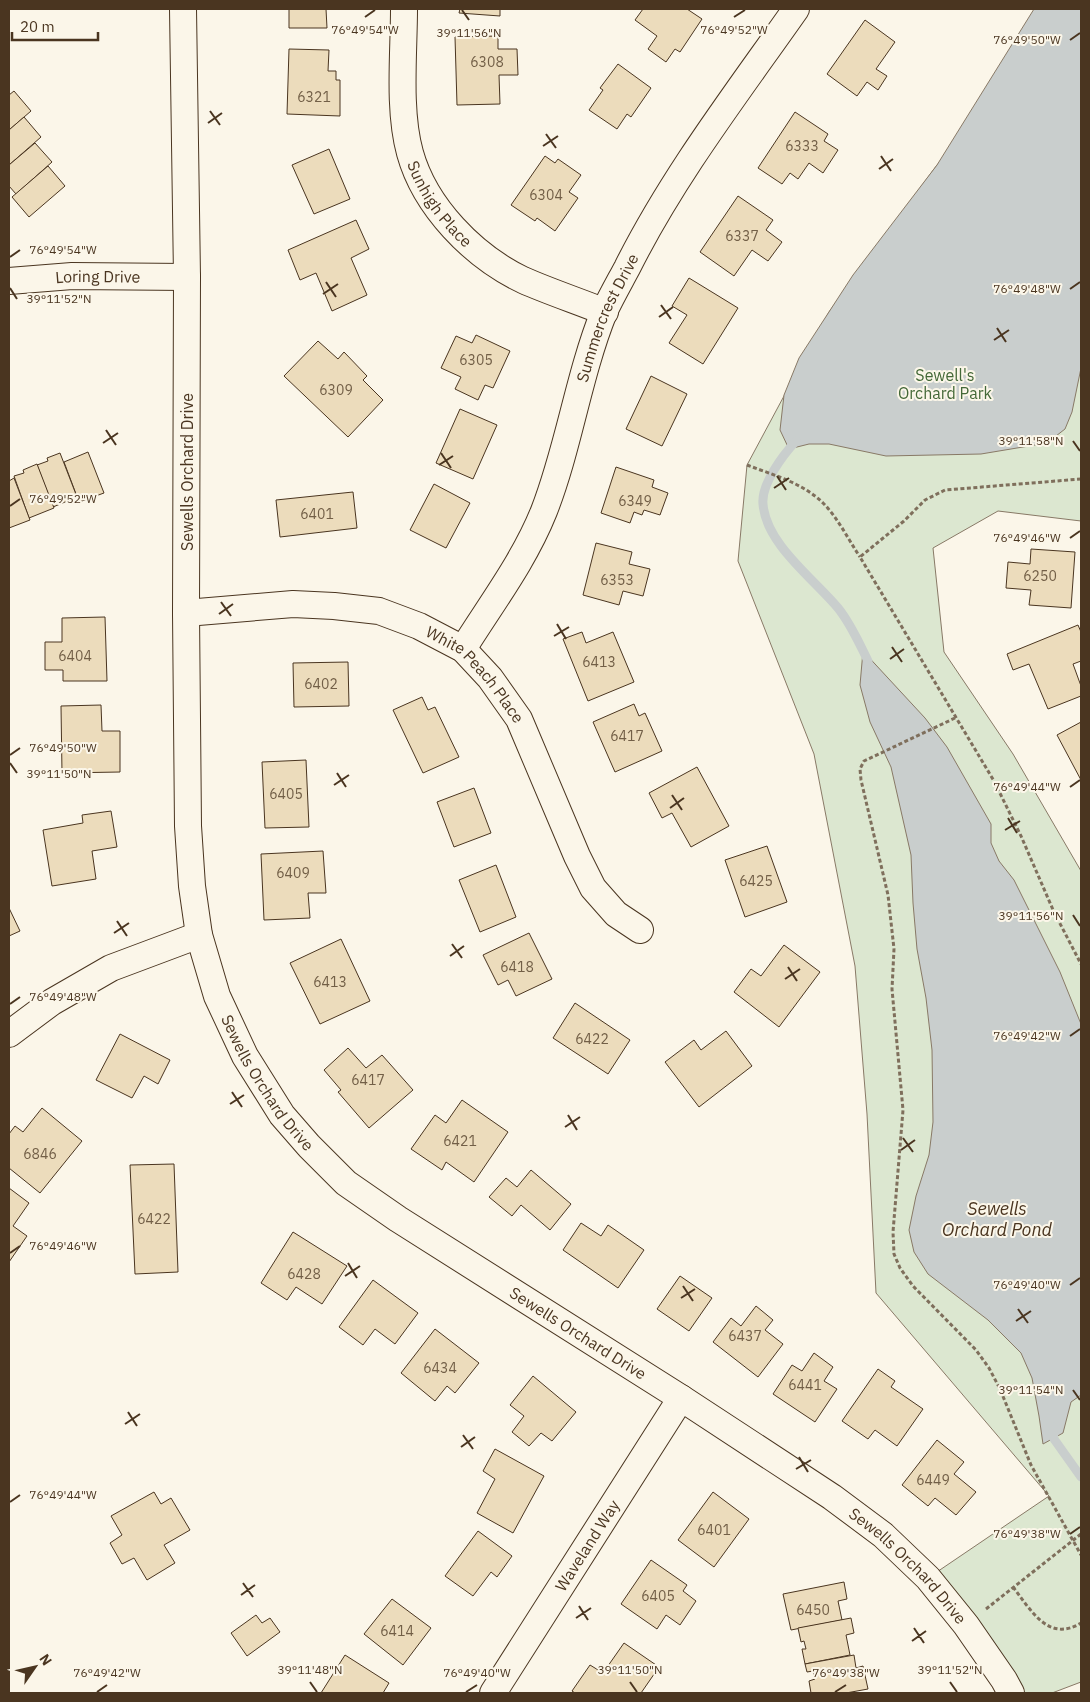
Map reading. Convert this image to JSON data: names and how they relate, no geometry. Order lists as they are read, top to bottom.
{
  "streets": {
    "street": [
      "Sunhigh Place",
      "Loring Drive",
      "Summercrest Drive",
      "Sewells Orchard Drive",
      "White Peach Place",
      "Waveland Way"
    ]
  },
  "crossings": [
    ["Sunhigh Place", "Summercrest Drive"],
    ["Loring Drive", "Sewells Orchard Drive"],
    ["Summercrest Drive", "White Peach Place"],
    ["Sewells Orchard Drive", "White Peach Place"],
    ["Sewells Orchard Drive", "Waveland Way"]
  ],
  "water": ["Sewells Orchard Pond"],
  "parks": ["Sewell's Orchard Park"],
  "house_numbers": [
    "6308",
    "6321",
    "6333",
    "6304",
    "6337",
    "6305",
    "6309",
    "6349",
    "6401",
    "6250",
    "6353",
    "6404",
    "6413",
    "6402",
    "6417",
    "6405",
    "6409",
    "6425",
    "6418",
    "6413",
    "6422",
    "6417",
    "6421",
    "6846",
    "6422",
    "6428",
    "6437",
    "6434",
    "6441",
    "6449",
    "6401",
    "6405",
    "6450",
    "6414"
  ],
  "scale_bar": "20 m",
  "north": "top right",
  "coordinates": [
    "76°49'54\"W",
    "76°49'52\"W",
    "39°11'56\"N",
    "76°49'50\"W",
    "76°49'48\"W",
    "39°11'52\"N",
    "39°11'58\"N",
    "76°49'46\"W",
    "39°11'50\"N",
    "76°49'44\"W",
    "76°49'42\"W",
    "76°49'40\"W",
    "39°11'54\"N",
    "76°49'38\"W",
    "39°11'48\"N"
  ]
}
